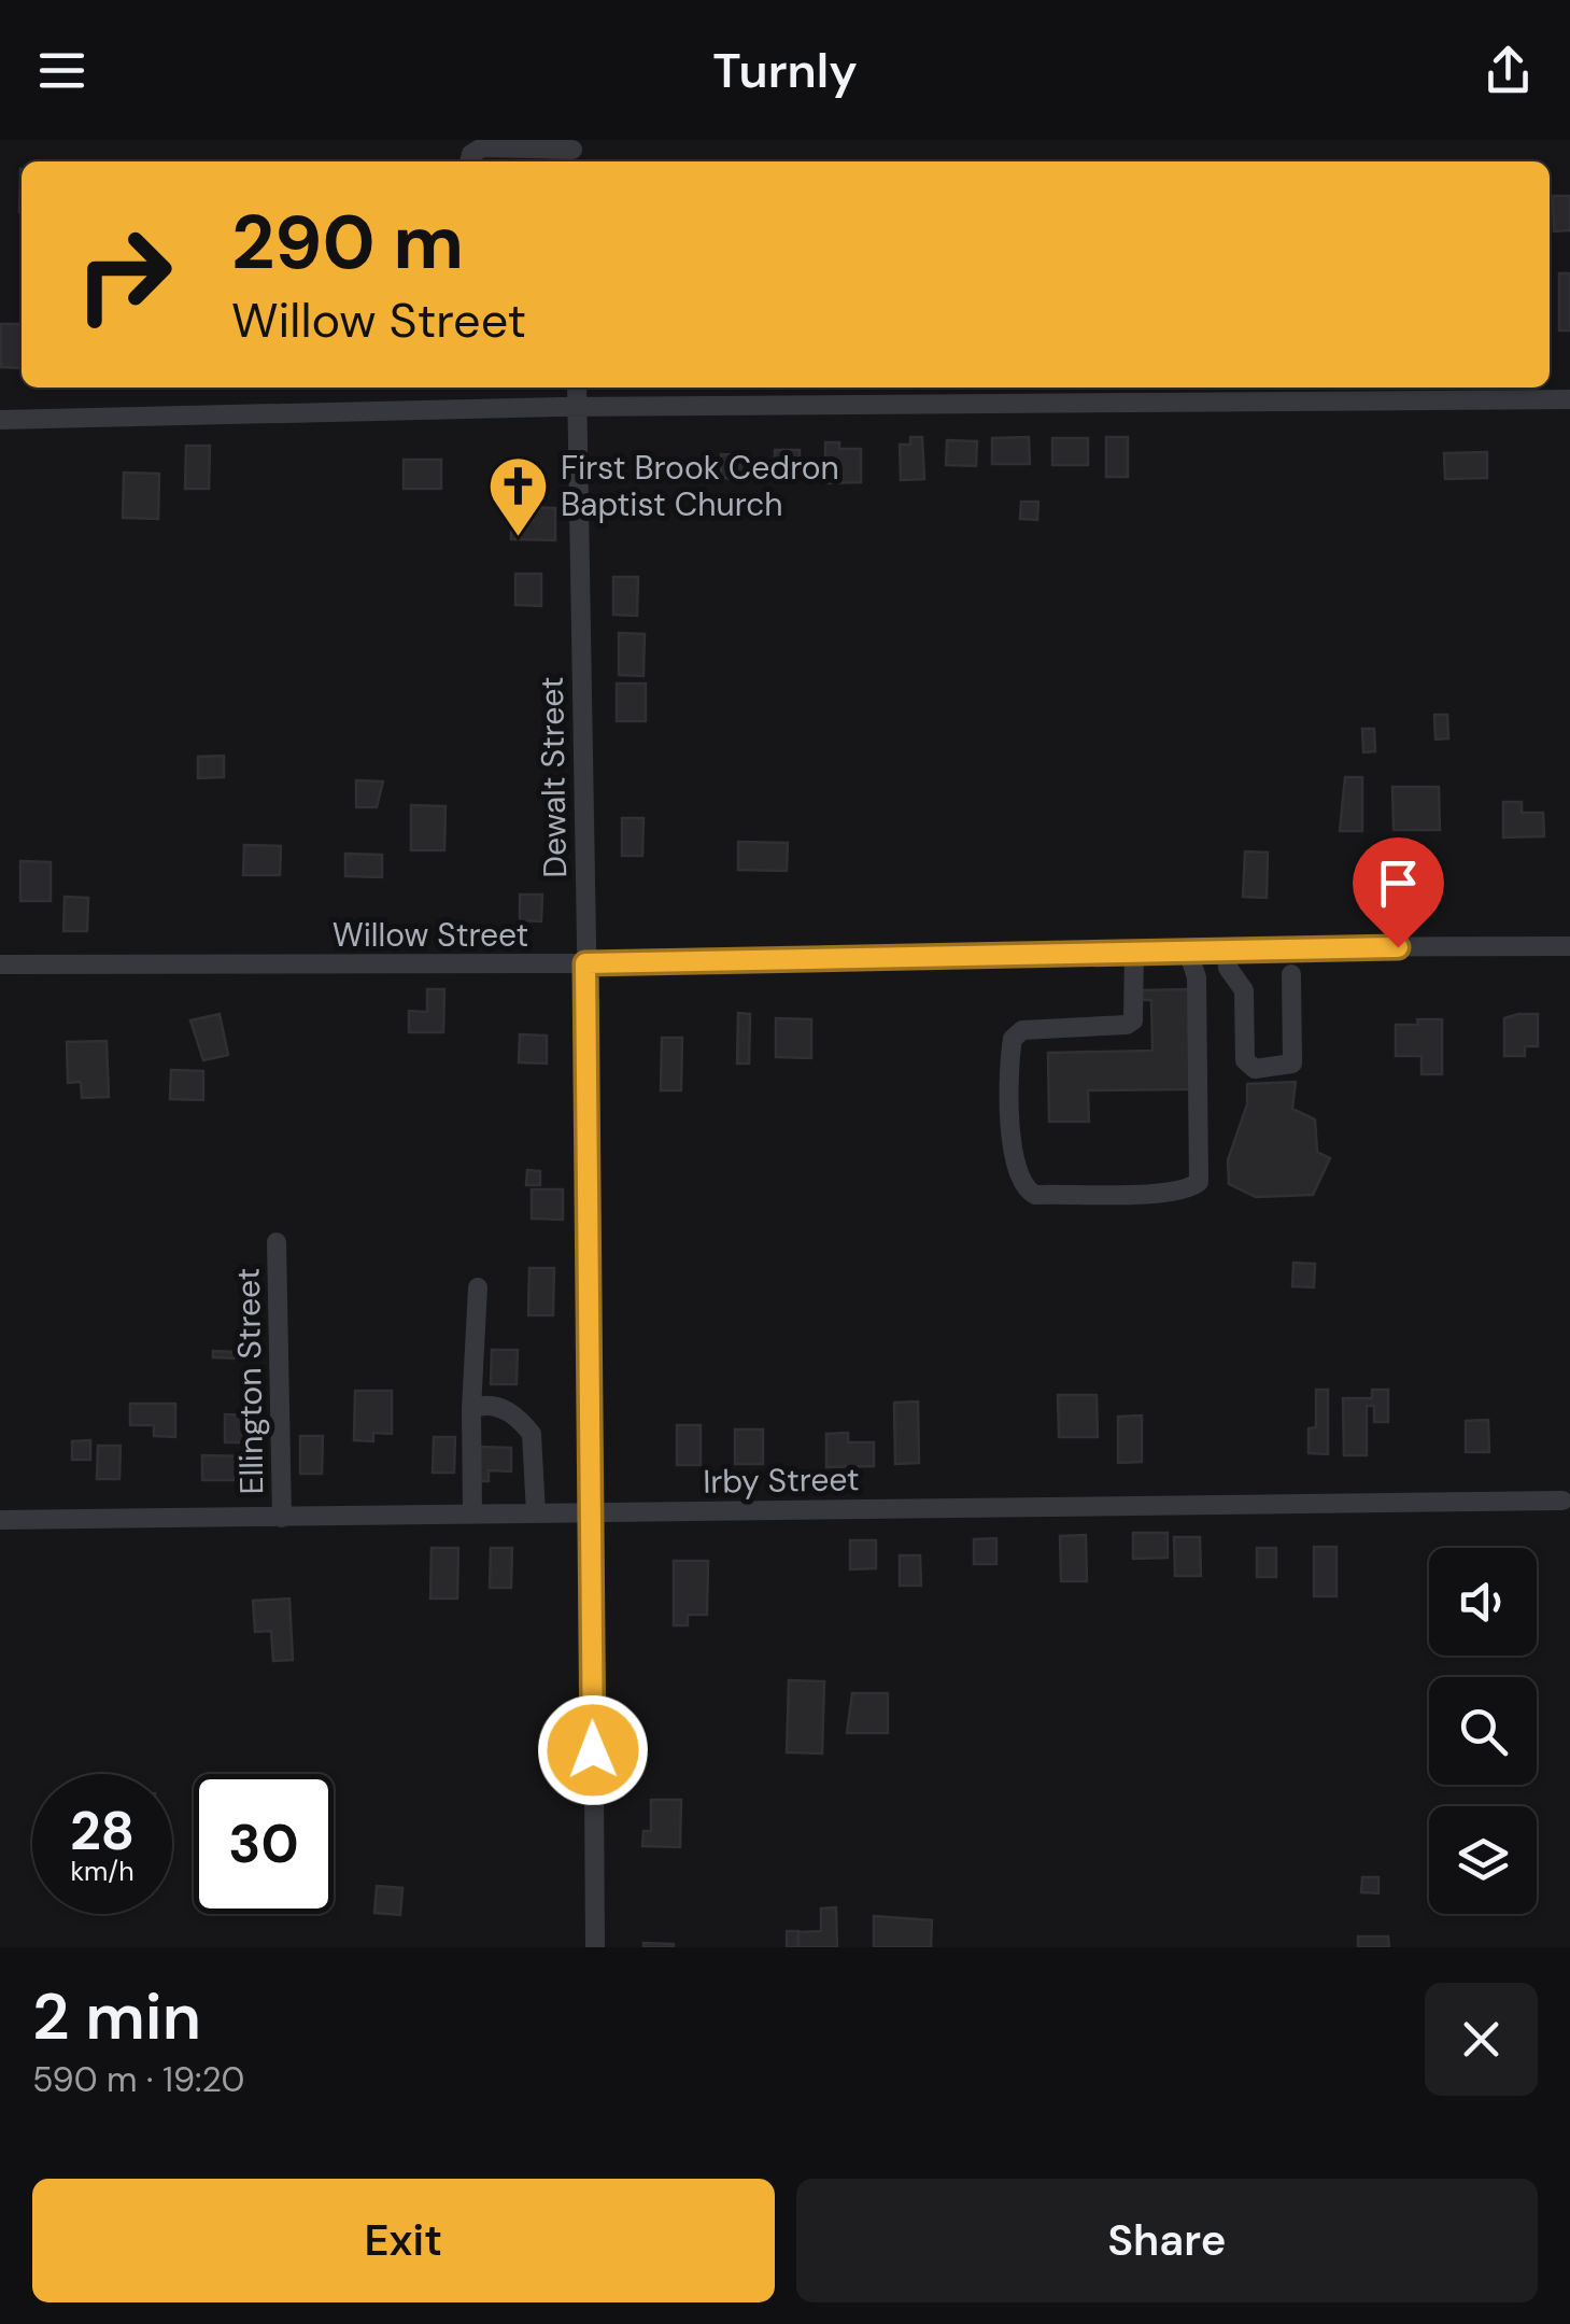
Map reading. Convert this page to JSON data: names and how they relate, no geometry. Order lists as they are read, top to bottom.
{
  "streets": {
    "street": [
      "Dewalt Street",
      "Willow Street",
      "Ellington Street",
      "Irby Street"
    ]
  },
  "crossings": [
    ["Dewalt Street", "Willow Street"],
    ["Dewalt Street", "Irby Street"],
    ["Ellington Street", "Irby Street"]
  ],
  "places": {
    "church": ["First Brook Cedron Baptist Church"]
  },
  "page": {
    "header": "Turnly",
    "turn": ["290 m", "Willow Street"],
    "speed": "28 km/h",
    "limit": "30",
    "heading": ["2 min", "590 m · 19:20"],
    "buttons": ["Exit", "Share"]
  }
}
